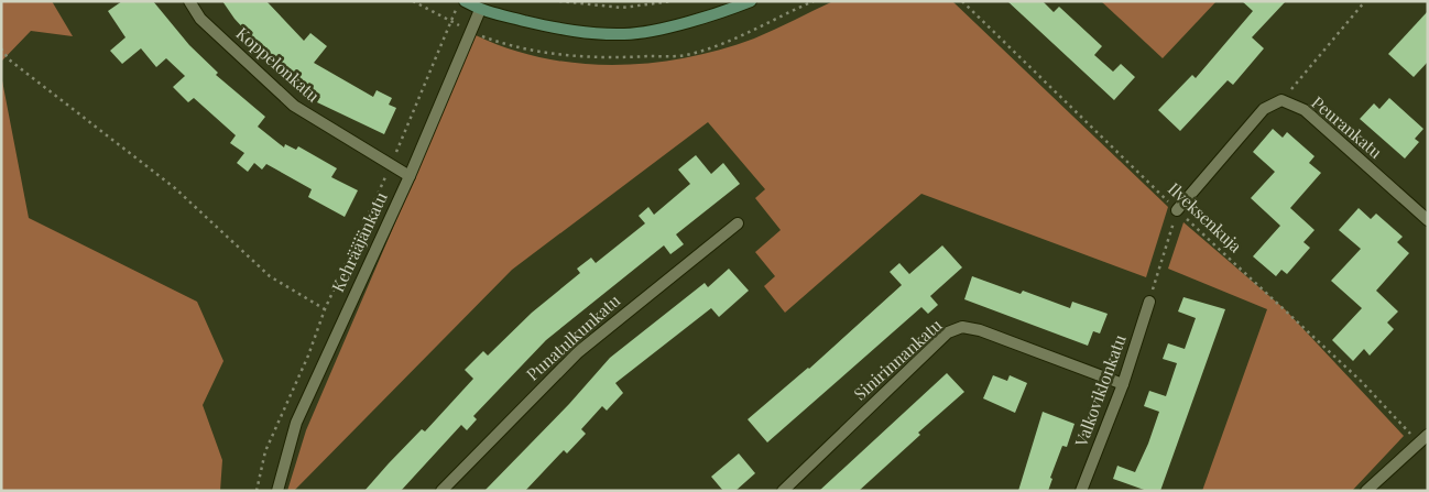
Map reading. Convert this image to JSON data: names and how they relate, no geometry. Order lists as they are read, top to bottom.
{
  "streets": {
    "street": [
      "Koppelonkatu",
      "Peurankatu",
      "Kehrääjänkatu",
      "Punatulkunkatu",
      "Sinirinnankatu",
      "Valkoviklonkatu"
    ],
    "path": ["Ilveksenkuja"]
  },
  "crossings": [
    ["Koppelonkatu", "Kehrääjänkatu"],
    ["Sinirinnankatu", "Valkoviklonkatu"]
  ]
}
